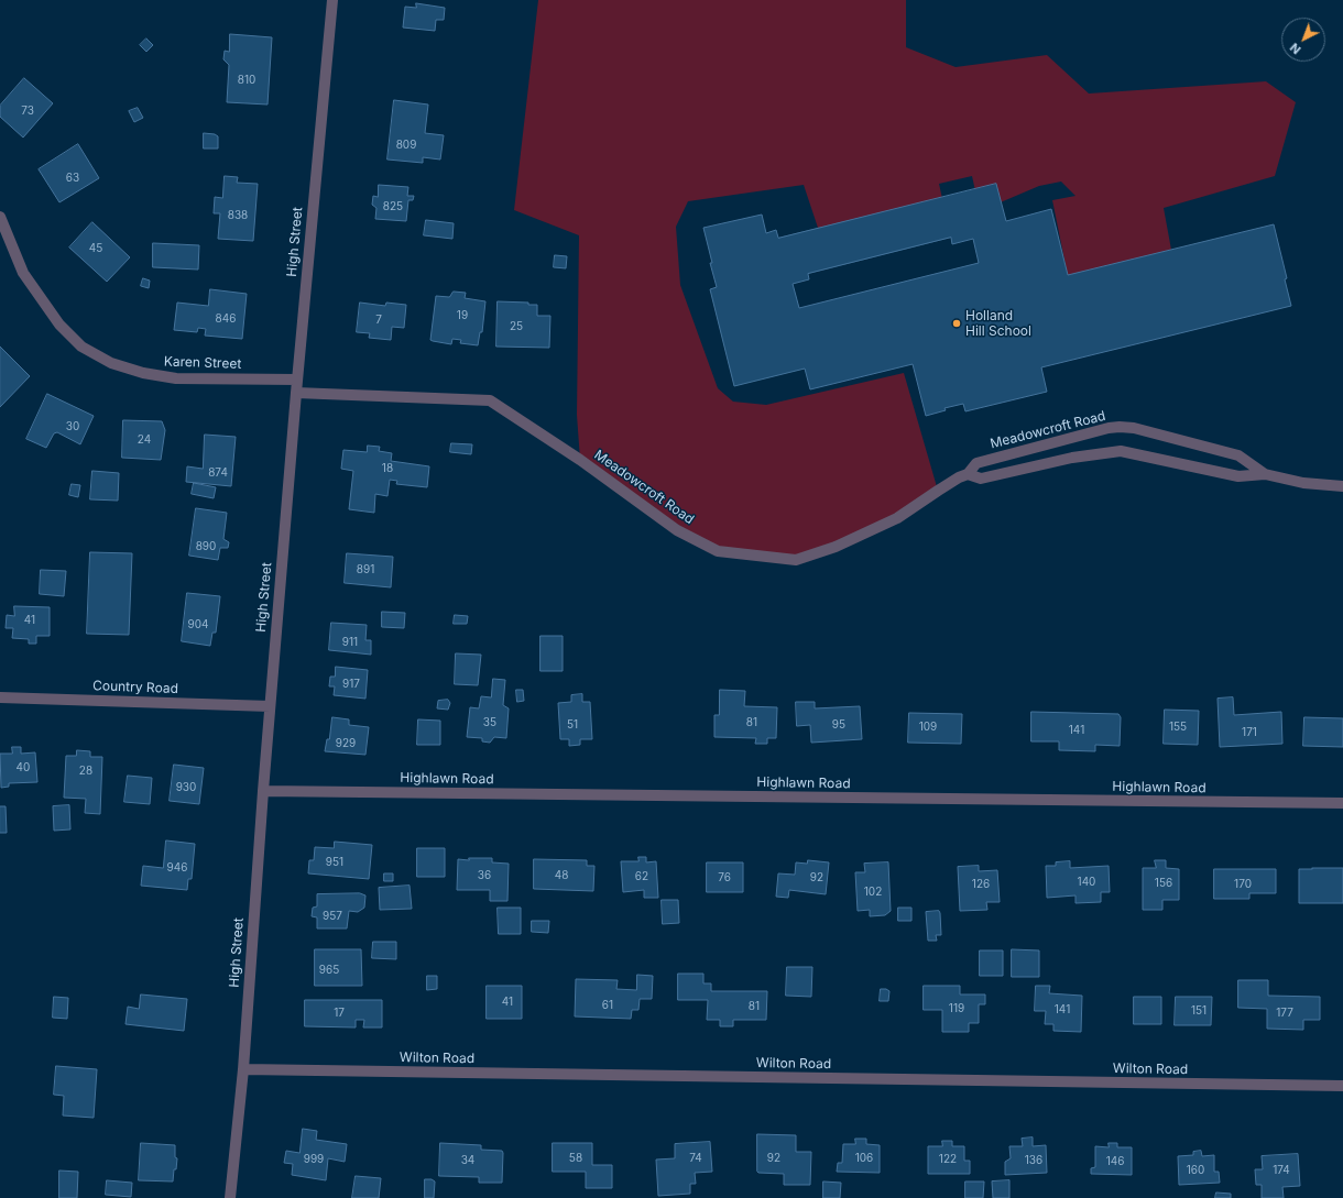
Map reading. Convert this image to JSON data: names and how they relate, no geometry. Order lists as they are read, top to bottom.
{
  "streets": {
    "street": [
      "High Street",
      "Karen Street",
      "Meadowcroft Road",
      "Country Road",
      "Highlawn Road",
      "Wilton Road"
    ]
  },
  "crossings": [
    ["High Street", "Karen Street"],
    ["High Street", "Meadowcroft Road"],
    ["High Street", "Country Road"],
    ["High Street", "Highlawn Road"],
    ["High Street", "Wilton Road"]
  ],
  "places": ["Holland Hill School"],
  "house_numbers": [
    "810",
    "73",
    "809",
    "63",
    "825",
    "838",
    "45",
    "19",
    "846",
    "7",
    "25",
    "30",
    "24",
    "18",
    "874",
    "890",
    "891",
    "41",
    "904",
    "911",
    "917",
    "35",
    "81",
    "51",
    "95",
    "109",
    "155",
    "141",
    "171",
    "929",
    "40",
    "28",
    "930",
    "951",
    "946",
    "36",
    "48",
    "62",
    "76",
    "92",
    "140",
    "156",
    "126",
    "170",
    "102",
    "957",
    "965",
    "41",
    "61",
    "81",
    "119",
    "141",
    "151",
    "17",
    "177",
    "58",
    "74",
    "92",
    "106",
    "999",
    "122",
    "34",
    "136",
    "146",
    "160",
    "174"
  ],
  "north": "bottom left"
}
